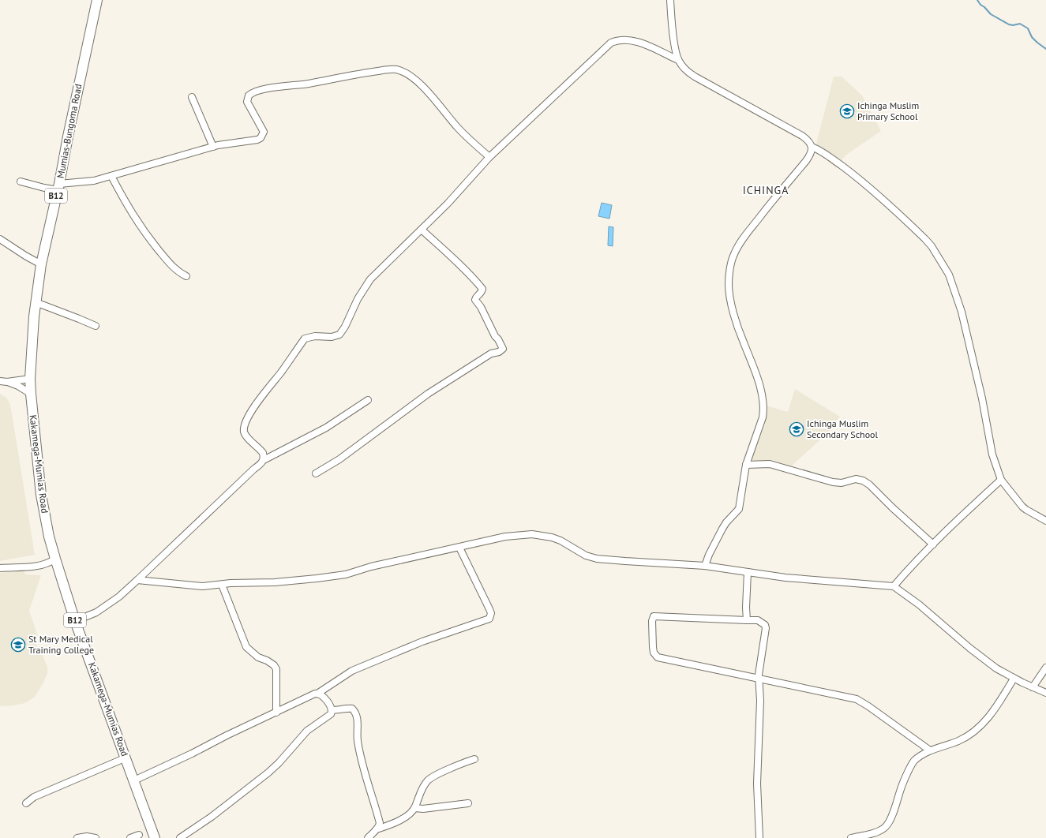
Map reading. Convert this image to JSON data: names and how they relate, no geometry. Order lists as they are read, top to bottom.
{
  "streets": {
    "highway": ["Mumias-Bungoma Road", "B12", "Kakamega-Mumias Road"]
  },
  "crossings": [
    ["Mumias-Bungoma Road", "Kakamega-Mumias Road"]
  ],
  "districts": ["ICHINGA"],
  "places": {
    "school or university": ["Ichinga Muslim Primary School", "Ichinga Muslim Secondary School", "St Mary Medical Training College"]
  }
}
